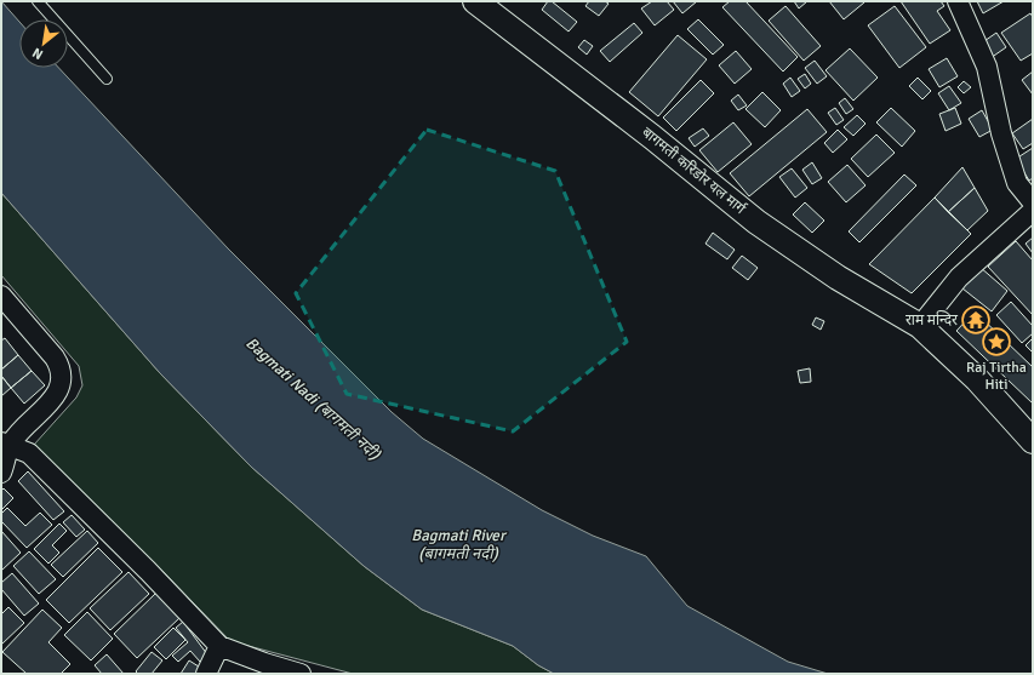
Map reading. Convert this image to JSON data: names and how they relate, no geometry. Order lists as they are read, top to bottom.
{
  "streets": {
    "street": ["बागमती करिडोर यल मार्ग"]
  },
  "water": ["Bagmati Nadi (बागमती नदी)", "Bagmati River (बागमती नदी)"],
  "places": {
    "temple": ["राम मन्दिर"],
    "place": ["Raj Tirtha Hiti"]
  },
  "north": "bottom left"
}
